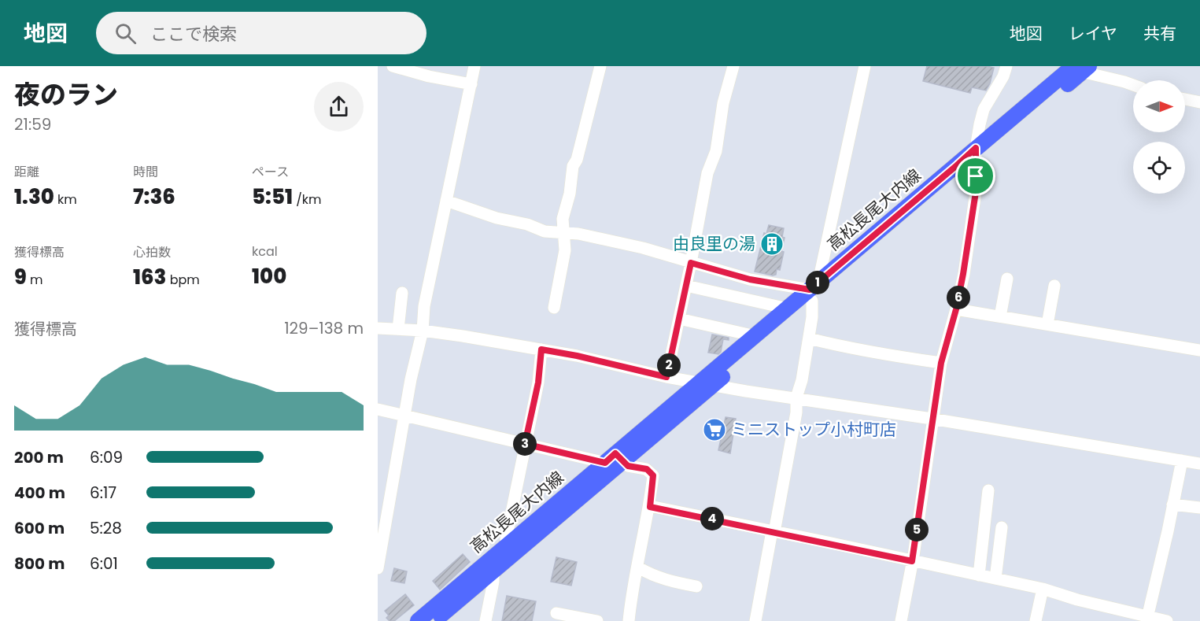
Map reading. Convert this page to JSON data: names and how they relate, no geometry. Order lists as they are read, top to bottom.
{
  "streets": {
    "main road": ["高松長尾大内線"]
  },
  "places": {
    "building": ["由良里の湯"],
    "supermarket": ["ミニストップ小村町店"]
  },
  "north": "right",
  "page": {
    "header": "地図",
    "search": "ここで検索",
    "nav": ["地図", "レイヤ", "共有"],
    "heading": ["夜のラン", "21:59"],
    "stats": [
      ["距離", "1.30 km"],
      ["時間", "7:36"],
      ["ペース", "5:51 /km"],
      ["獲得標高", "9 m"],
      ["心拍数", "163 bpm"],
      ["kcal", "100"]
    ],
    "pins": [
      "1",
      "6",
      "2",
      "3",
      "4",
      "5"
    ],
    "chart": ["獲得標高", "129–138 m"],
    "list": [
      {
        "name": "200 m",
        "note": "6:09"
      },
      {
        "name": "400 m",
        "note": "6:17"
      },
      {
        "name": "600 m",
        "note": "5:28"
      },
      {
        "name": "800 m",
        "note": "6:01"
      }
    ]
  }
}
